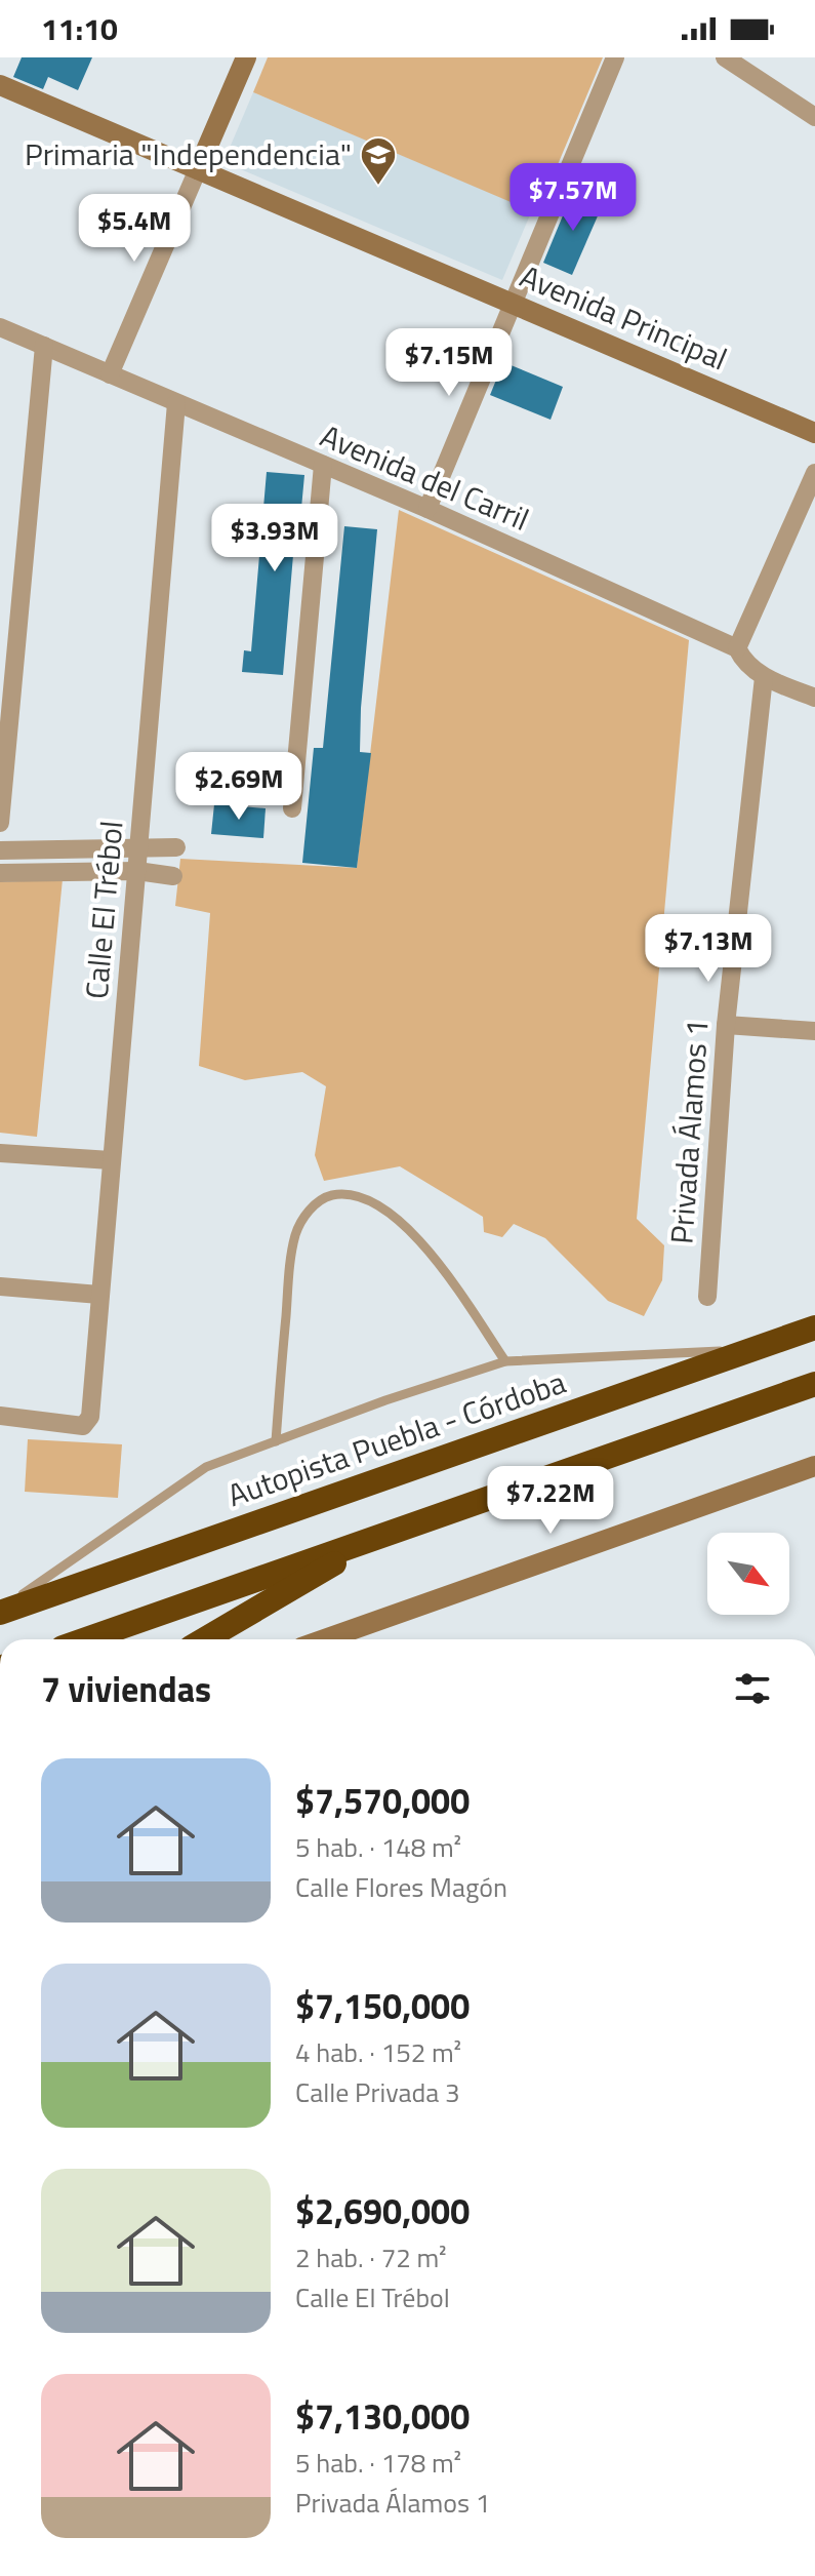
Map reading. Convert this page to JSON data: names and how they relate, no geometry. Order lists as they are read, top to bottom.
{
  "streets": {
    "highway": ["Autopista Puebla - Córdoba"],
    "street": [
      "Avenida Principal",
      "Avenida del Carril",
      "Calle El Trébol",
      "Privada Álamos 1"
    ]
  },
  "crossings": [
    ["Avenida del Carril", "Calle El Trébol"],
    ["Avenida del Carril", "Privada Álamos 1"]
  ],
  "places": {
    "school or university": ["Primaria \"Independencia\""]
  },
  "north": "bottom right",
  "page": {
    "status": "11:10",
    "price": [
      "$7.57M",
      "$5.4M",
      "$7.15M",
      "$3.93M",
      "$2.69M",
      "$7.13M",
      "$7.22M"
    ],
    "heading": "7 viviendas",
    "list": [
      {
        "name": "$7,570,000",
        "note": "5 hab. · 148 m² · Calle Flores Magón"
      },
      {
        "name": "$7,150,000",
        "note": "4 hab. · 152 m² · Calle Privada 3"
      },
      {
        "name": "$2,690,000",
        "note": "2 hab. · 72 m² · Calle El Trébol"
      },
      {
        "name": "$7,130,000",
        "note": "5 hab. · 178 m² · Privada Álamos 1"
      }
    ]
  }
}
